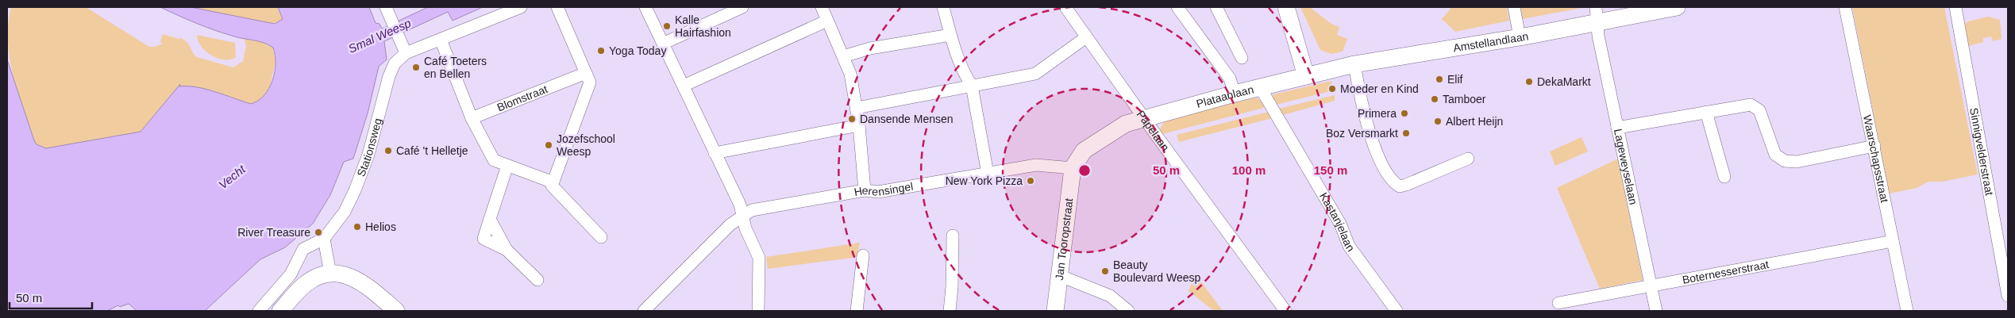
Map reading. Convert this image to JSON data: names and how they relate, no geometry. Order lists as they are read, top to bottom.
{
  "streets": {
    "main road": ["Amstellandlaan", "Plataanlaan", "Jan Tooropstraat"],
    "street": [
      "Blomstraat",
      "Papelaan",
      "Stationsweg",
      "Sinnigvelderstraat",
      "Waarschapsstraat",
      "Lageweyselaan",
      "Herensingel",
      "Kastanjelaan",
      "Boternesserstraat"
    ]
  },
  "crossings": [
    ["Amstellandlaan", "Plataanlaan"],
    ["Amstellandlaan", "Lageweyselaan"],
    ["Plataanlaan", "Papelaan"],
    ["Plataanlaan", "Kastanjelaan"],
    ["Waarschapsstraat", "Boternesserstraat"],
    ["Lageweyselaan", "Boternesserstraat"],
    ["Herensingel", "Jan Tooropstraat"]
  ],
  "water": ["Smal Weesp", "Vecht"],
  "places": [
    "Kalle Hairfashion",
    "Yoga Today",
    "Café Toeters en Bellen",
    "Elif",
    "DekaMarkt",
    "Moeder en Kind",
    "Tamboer",
    "Primera",
    "Dansende Mensen",
    "Albert Heijn",
    "Boz Versmarkt",
    "Jozefschool Weesp",
    "Café 't Helletje",
    "New York Pizza",
    "Helios",
    "River Treasure",
    "Beauty Boulevard Weesp"
  ],
  "scale_bar": "50 m",
  "rings": ["50 m", "100 m", "150 m"]
}
